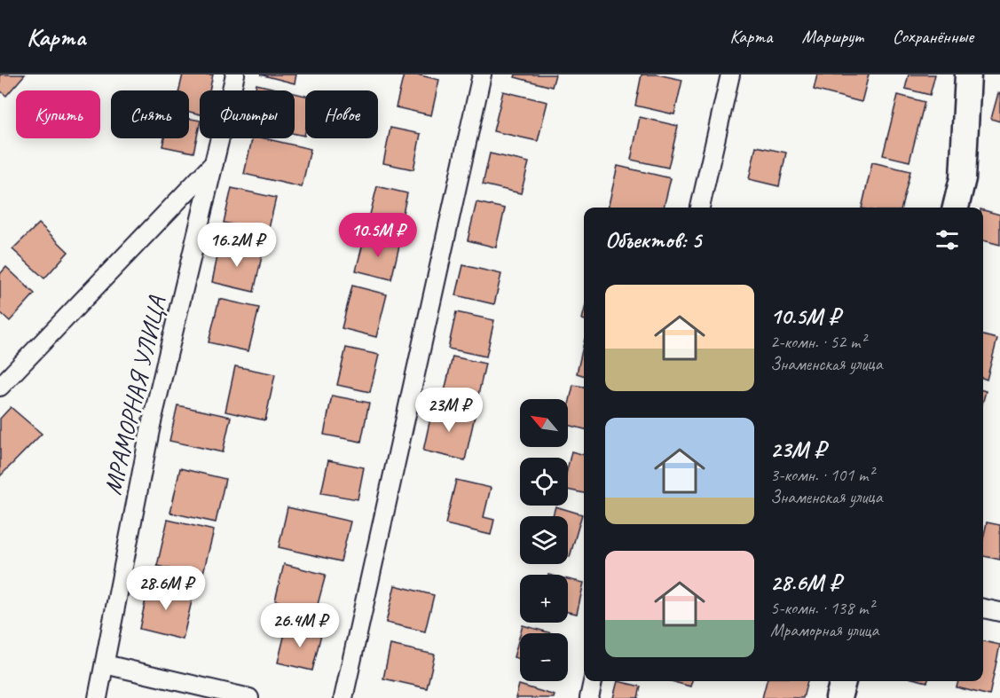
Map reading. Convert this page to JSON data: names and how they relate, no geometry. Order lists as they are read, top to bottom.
{
  "streets": {
    "street": ["МРАМОРНАЯ УЛИЦА"]
  },
  "north": "top left",
  "page": {
    "header": "Карта",
    "nav": ["Карта", "Маршрут", "Сохранённые"],
    "chip": [
      "Купить",
      "Снять",
      "Фильтры",
      "Новое"
    ],
    "heading": "Объектов: 5",
    "price": [
      "10.5M ₽",
      "16.2M ₽",
      "23M ₽",
      "28.6M ₽",
      "26.4M ₽"
    ],
    "list": [
      {
        "name": "10.5M ₽",
        "note": "2-комн. · 52 m² · Знаменская улица"
      },
      {
        "name": "23M ₽",
        "note": "3-комн. · 101 m² · Знаменская улица"
      },
      {
        "name": "28.6M ₽",
        "note": "5-комн. · 138 m² · Мраморная улица"
      }
    ],
    "map_buttons": ["+", "−"]
  }
}
